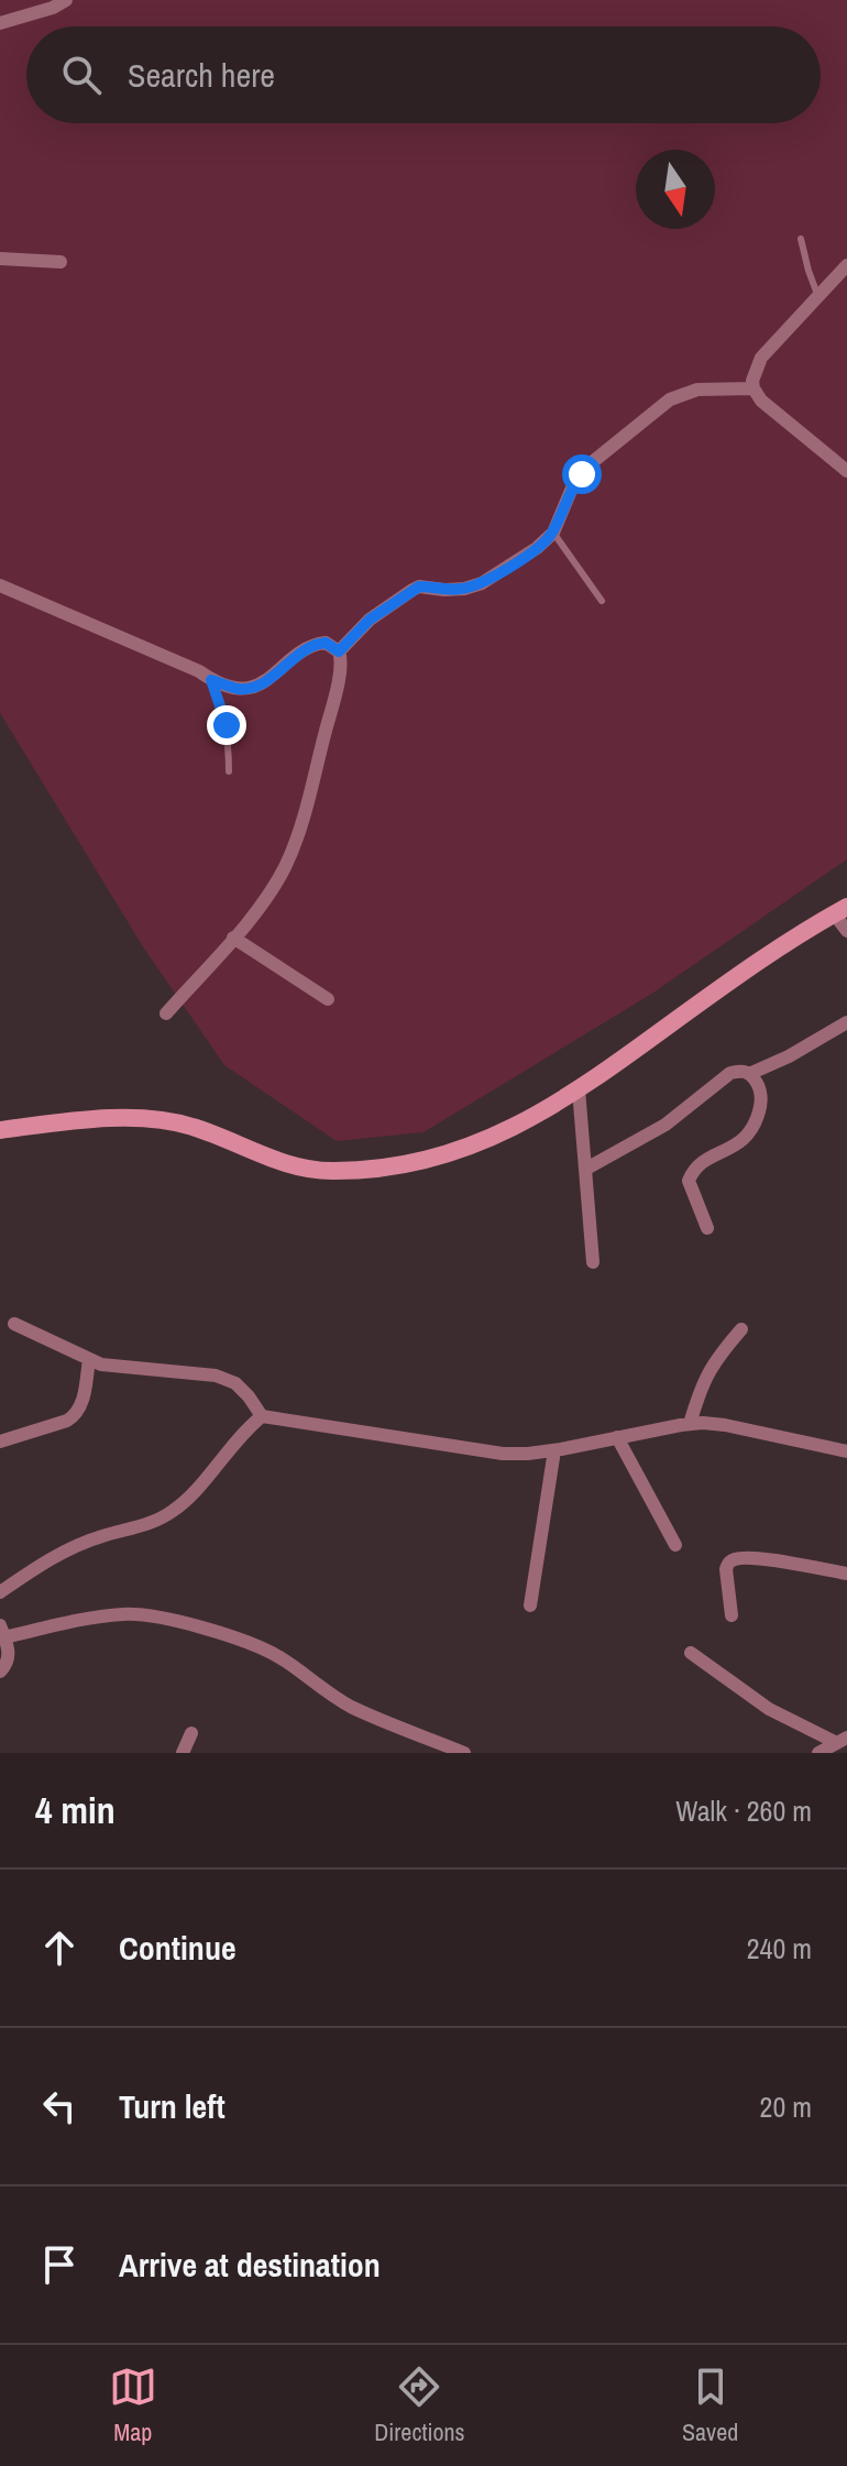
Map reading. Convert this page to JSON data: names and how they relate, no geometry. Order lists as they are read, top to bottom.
{
  "north": "bottom",
  "page": {
    "search": "Search here",
    "heading": ["4 min", "Walk · 260 m"],
    "list": [
      ["Continue", "240 m"],
      ["Turn left", "20 m"],
      "Arrive at destination"
    ],
    "nav": ["Map", "Directions", "Saved"]
  }
}
